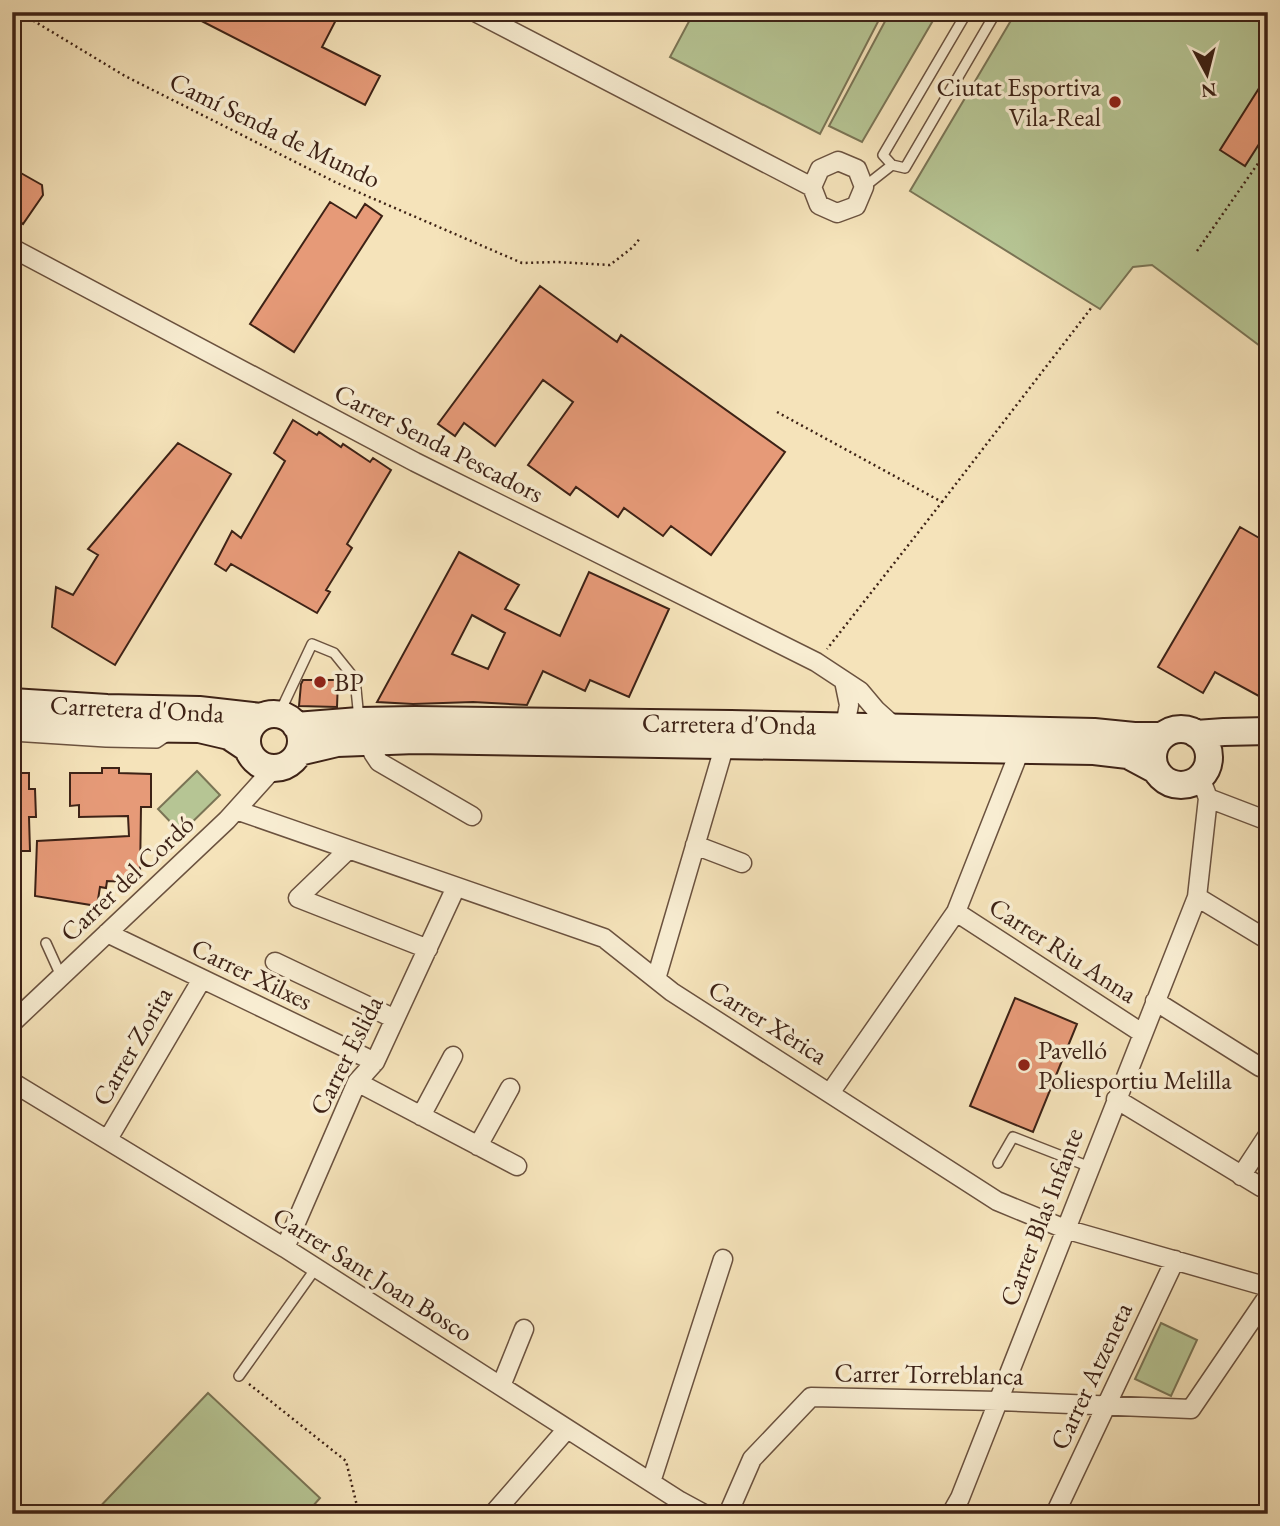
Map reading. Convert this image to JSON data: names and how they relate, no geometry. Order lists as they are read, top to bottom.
{
  "streets": {
    "main road": ["Carretera d'Onda"],
    "street": [
      "Carrer Senda Pescadors",
      "Carrer del Cordó",
      "Carrer Riu Anna",
      "Carrer Xilxes",
      "Carrer Xèrica",
      "Carrer Zorita",
      "Carrer Eslida",
      "Carrer Blas Infante",
      "Carrer Sant Joan Bosco",
      "Carrer Torreblanca",
      "Carrer Atzeneta"
    ],
    "path": ["Camí Senda de Mundo"]
  },
  "crossings": [
    ["Carrer Senda Pescadors", "Carretera d'Onda"],
    ["Carretera d'Onda", "Carrer del Cordó"],
    ["Carretera d'Onda", "Carrer Blas Infante"],
    ["Carrer del Cordó", "Carrer Xilxes"],
    ["Carrer del Cordó", "Carrer Xèrica"],
    ["Carrer Riu Anna", "Carrer Blas Infante"],
    ["Carrer Xilxes", "Carrer Zorita"],
    ["Carrer Xilxes", "Carrer Eslida"],
    ["Carrer Xèrica", "Carrer Eslida"],
    ["Carrer Xèrica", "Carrer Blas Infante"],
    ["Carrer Xèrica", "Carrer Atzeneta"],
    ["Carrer Zorita", "Carrer Sant Joan Bosco"],
    ["Carrer Eslida", "Carrer Sant Joan Bosco"],
    ["Carrer Blas Infante", "Carrer Torreblanca"],
    ["Carrer Torreblanca", "Carrer Atzeneta"]
  ],
  "places": ["Ciutat Esportiva Vila-Real", "BP", "Pavelló Poliesportiu Melilla"],
  "north": "bottom"
}
